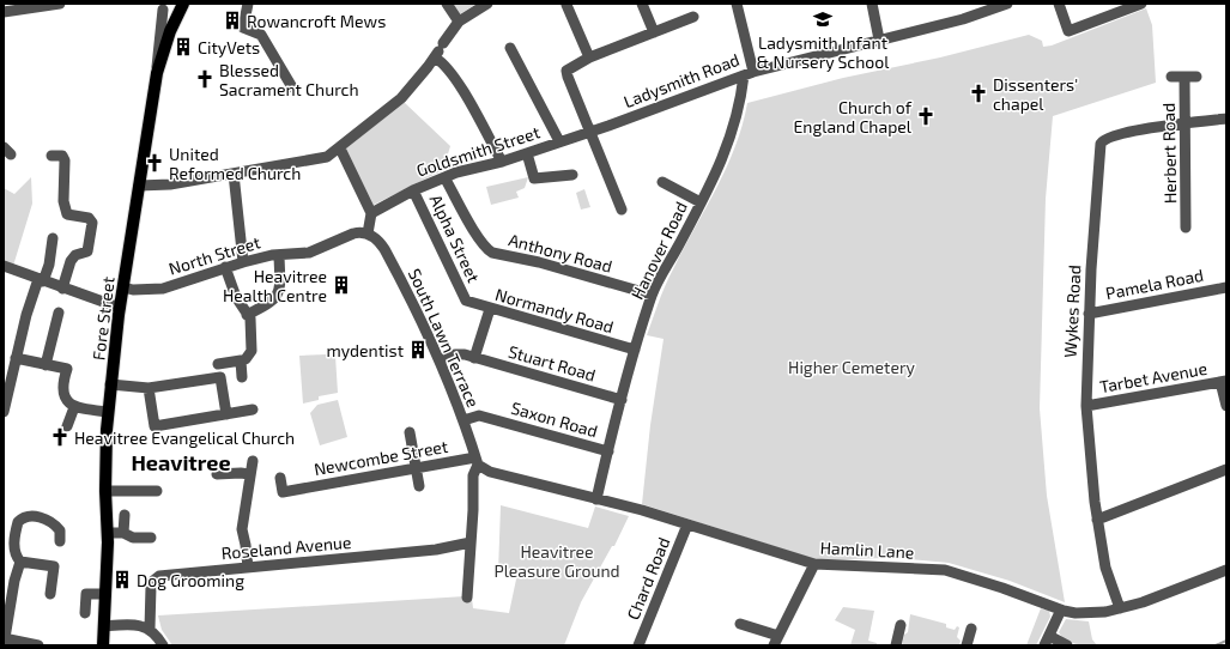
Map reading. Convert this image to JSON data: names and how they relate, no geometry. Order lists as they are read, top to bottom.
{
  "streets": {
    "main road": ["Fore Street"],
    "street": [
      "Ladysmith Road",
      "Goldsmith Street",
      "Herbert Road",
      "Alpha Street",
      "Hanover Road",
      "Anthony Road",
      "North Street",
      "Pamela Road",
      "Normandy Road",
      "Wykes Road",
      "South Lawn Terrace",
      "Stuart Road",
      "Tarbet Avenue",
      "Saxon Road",
      "Newcombe Street",
      "Roseland Avenue",
      "Hamlin Lane",
      "Chard Road"
    ]
  },
  "crossings": [
    ["Ladysmith Road", "Goldsmith Street"],
    ["Ladysmith Road", "Hanover Road"],
    ["Goldsmith Street", "Alpha Street"],
    ["Goldsmith Street", "Anthony Road"],
    ["Herbert Road", "Wykes Road"],
    ["Alpha Street", "Normandy Road"],
    ["Hanover Road", "Anthony Road"],
    ["Hanover Road", "Normandy Road"],
    ["Hanover Road", "Stuart Road"],
    ["Hanover Road", "Saxon Road"],
    ["Hanover Road", "Hamlin Lane"],
    ["North Street", "Fore Street"],
    ["North Street", "South Lawn Terrace"],
    ["Pamela Road", "Wykes Road"],
    ["Wykes Road", "Tarbet Avenue"],
    ["Wykes Road", "Hamlin Lane"],
    ["South Lawn Terrace", "Stuart Road"],
    ["South Lawn Terrace", "Saxon Road"],
    ["South Lawn Terrace", "Newcombe Street"],
    ["South Lawn Terrace", "Hamlin Lane"],
    ["Newcombe Street", "Hamlin Lane"],
    ["Hamlin Lane", "Chard Road"]
  ],
  "districts": ["Heavitree"],
  "parks": ["Higher Cemetery", "Heavitree Pleasure Ground"],
  "places": {
    "school or university": ["Ladysmith Infant & Nursery School"],
    "building": [
      "Rowancroft Mews",
      "CityVets",
      "Heavitree Health Centre",
      "mydentist",
      "Dog Grooming"
    ],
    "church": [
      "Blessed Sacrament Church",
      "Dissenters' chapel",
      "Church of England Chapel",
      "United Reformed Church",
      "Heavitree Evangelical Church"
    ]
  }
}
